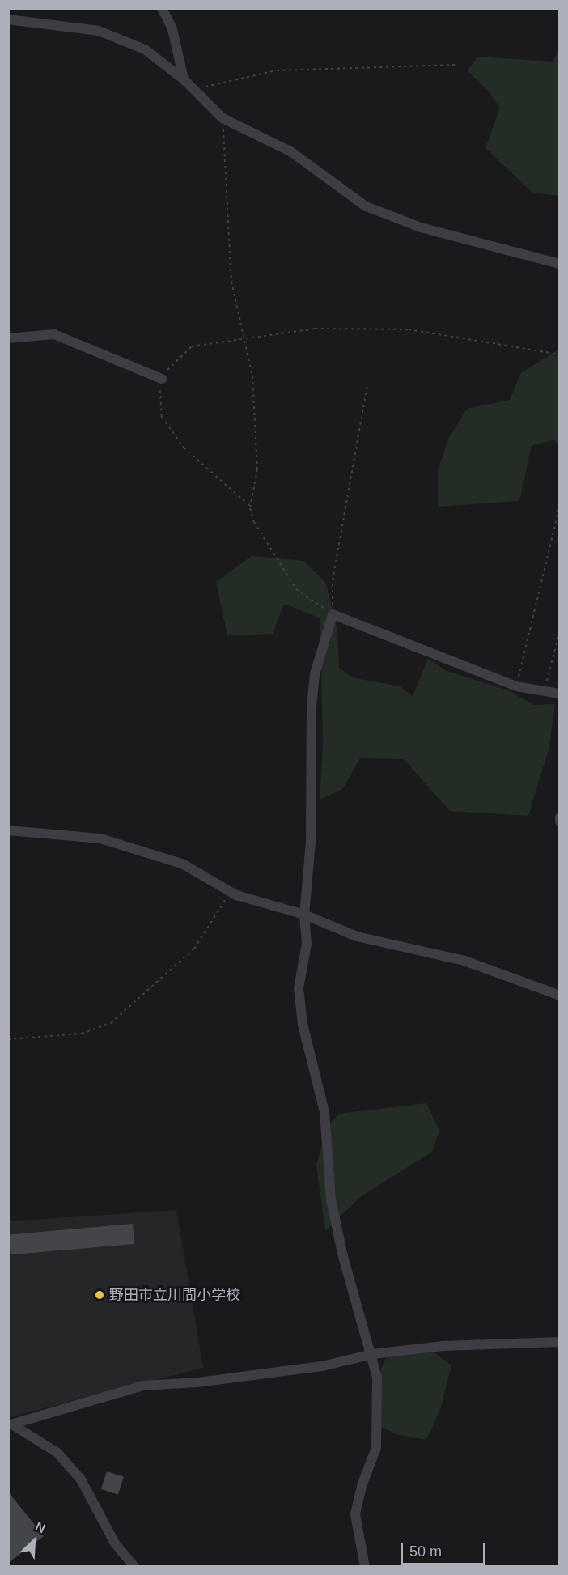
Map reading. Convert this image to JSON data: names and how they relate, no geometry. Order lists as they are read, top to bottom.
{
  "places": ["野田市立川間小学校"],
  "scale_bar": "50 m",
  "north": "top right"
}
